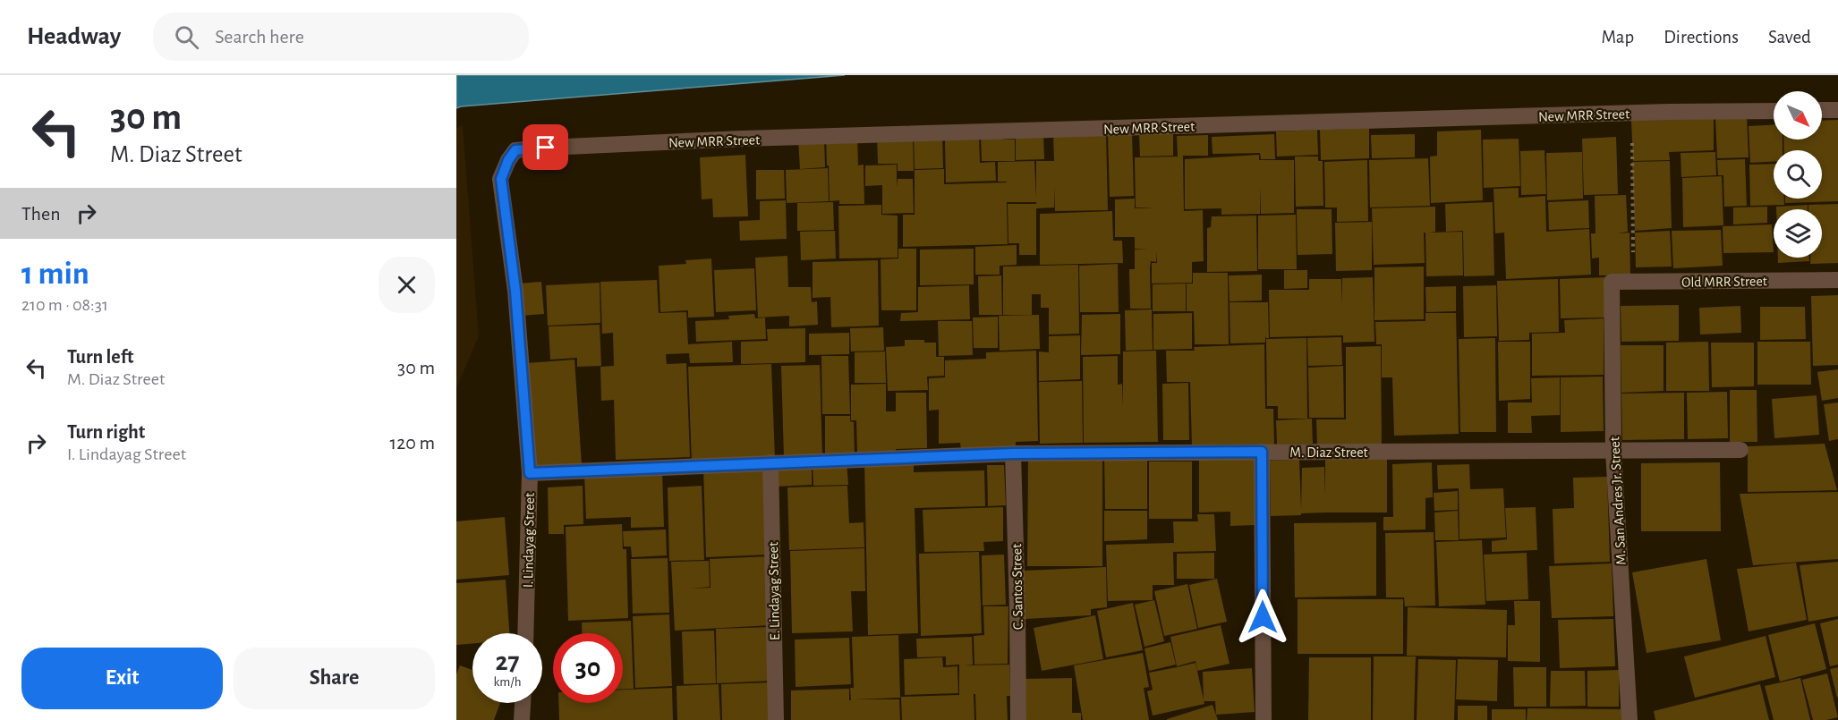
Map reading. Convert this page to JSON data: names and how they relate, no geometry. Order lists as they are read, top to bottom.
{
  "streets": {
    "street": [
      "New MRR Street",
      "Old MRR Street",
      "M. Diaz Street",
      "M. San Andres Jr. Street",
      "I. Lindayag Street",
      "C. Santos Street",
      "E. Lindayag Street"
    ]
  },
  "crossings": [
    ["New MRR Street", "I. Lindayag Street"],
    ["Old MRR Street", "M. San Andres Jr. Street"],
    ["M. Diaz Street", "M. San Andres Jr. Street"],
    ["M. Diaz Street", "I. Lindayag Street"],
    ["M. Diaz Street", "C. Santos Street"],
    ["M. Diaz Street", "E. Lindayag Street"]
  ],
  "north": "bottom right",
  "page": {
    "header": "Headway",
    "search": "Search here",
    "nav": ["Map", "Directions", "Saved"],
    "turn": ["30 m", "M. Diaz Street"],
    "then": "Then",
    "heading": ["1 min", "210 m · 08:31"],
    "list": [
      {
        "name": "Turn left",
        "note": "M. Diaz Street",
        "value": "30 m"
      },
      {
        "name": "Turn right",
        "note": "I. Lindayag Street",
        "value": "120 m"
      }
    ],
    "speed": "27 km/h",
    "limit": "30",
    "buttons": ["Exit", "Share"]
  }
}
